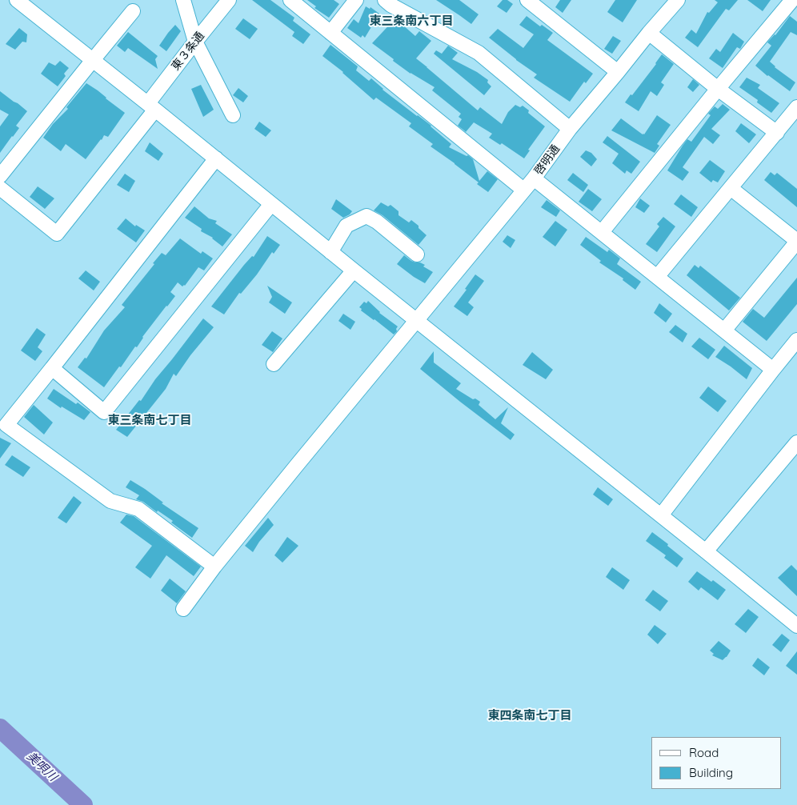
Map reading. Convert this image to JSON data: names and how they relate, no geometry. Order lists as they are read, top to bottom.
{
  "streets": {
    "street": ["東３条通", "啓明通"]
  },
  "districts": ["東三条南六丁目", "東三条南七丁目", "東四条南七丁目"],
  "water": ["美唄川"],
  "legend": ["Road", "Building"]
}
